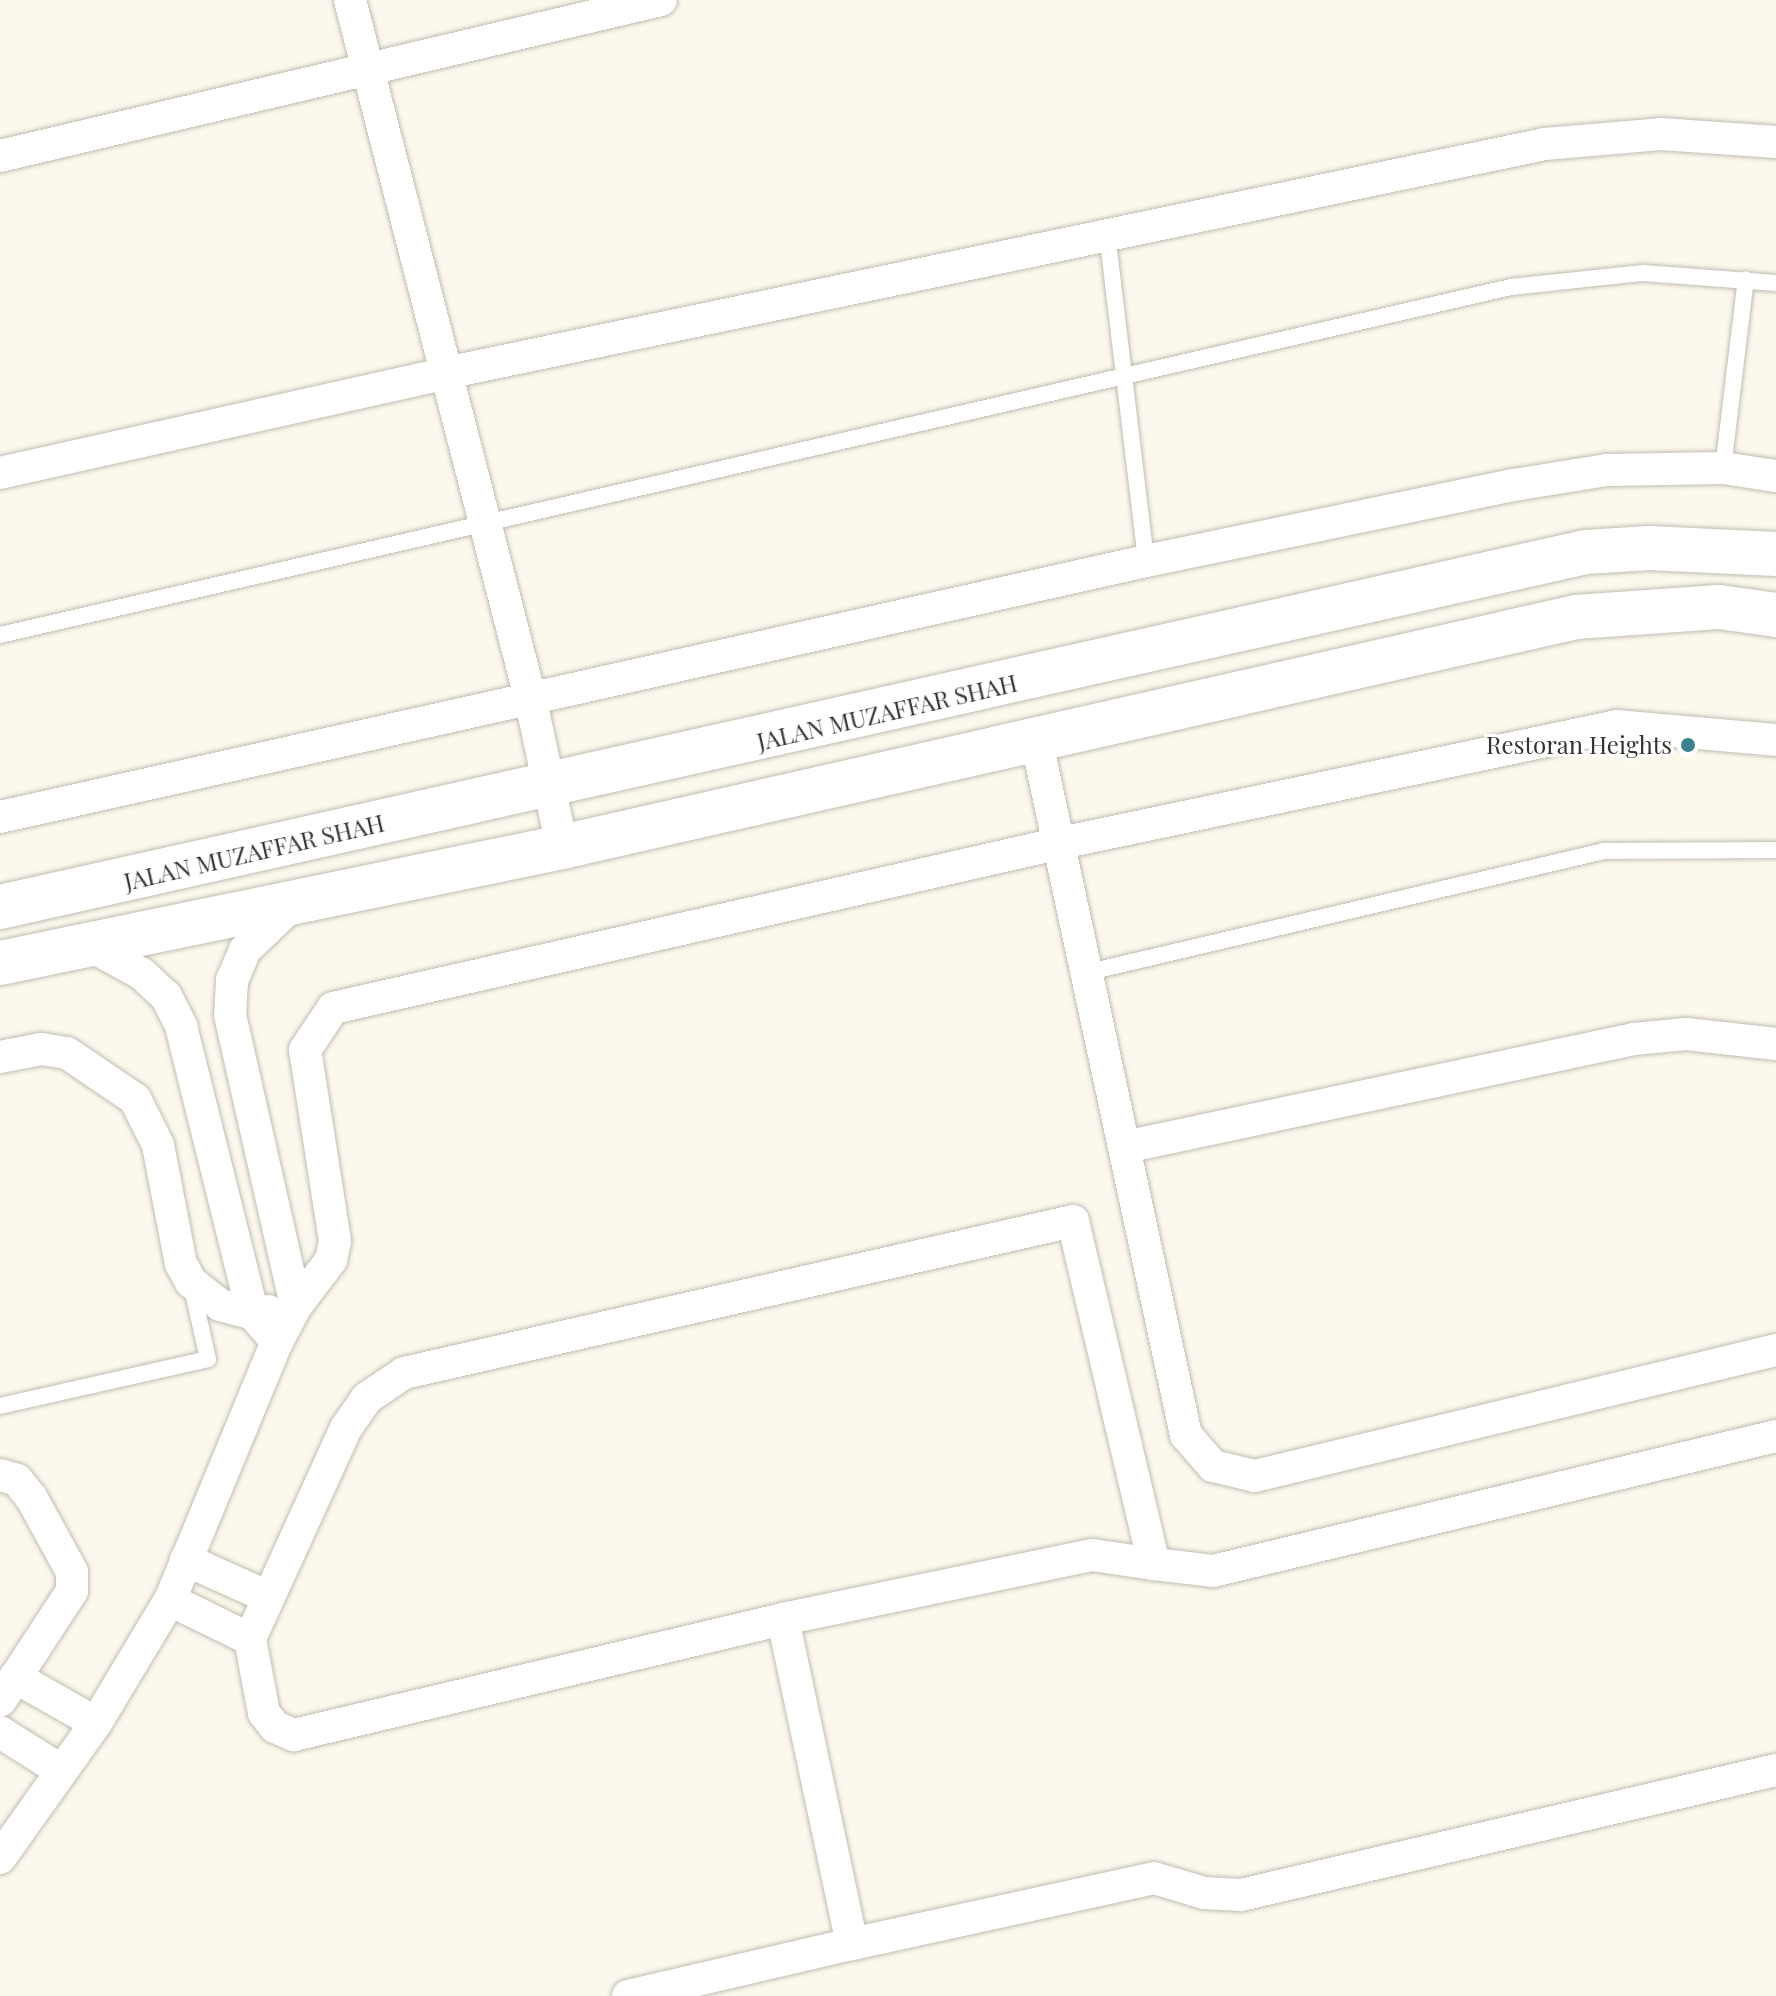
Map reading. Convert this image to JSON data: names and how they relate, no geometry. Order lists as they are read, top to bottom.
{
  "streets": {
    "main road": ["JALAN MUZAFFAR SHAH"]
  },
  "places": ["Restoran Heights"]
}
